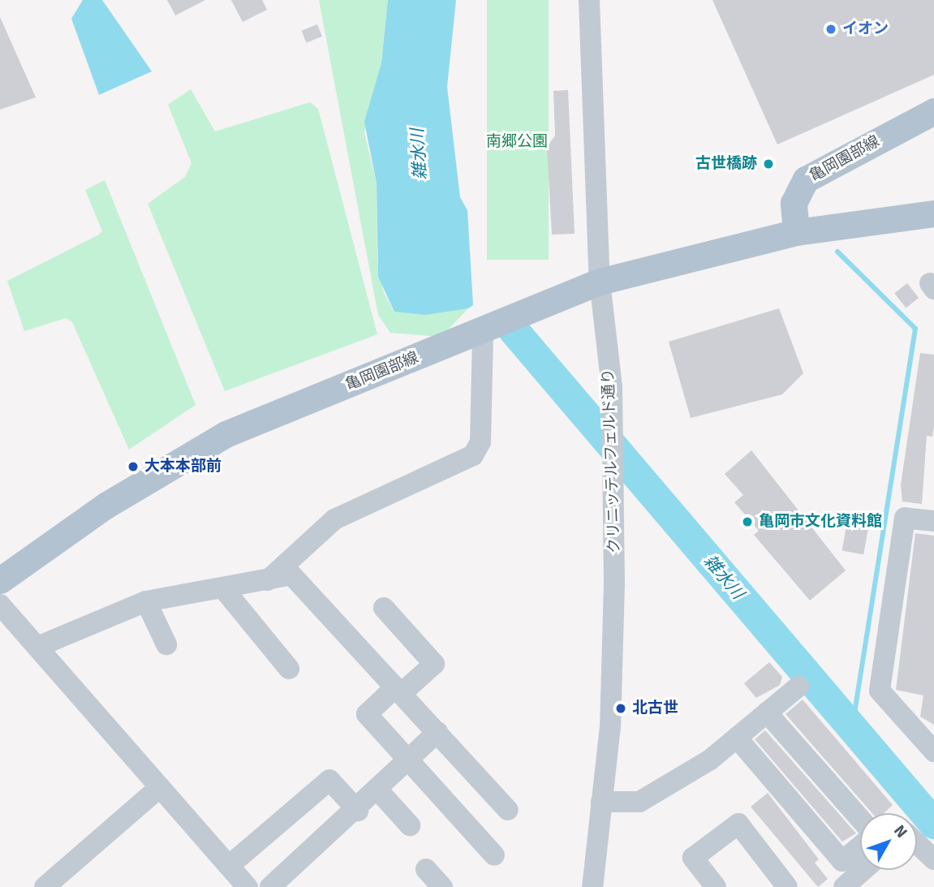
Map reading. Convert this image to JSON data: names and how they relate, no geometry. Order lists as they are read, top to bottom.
{
  "streets": {
    "main road": ["亀岡園部線"],
    "street": ["クリニッテルフェルド通り"]
  },
  "crossings": [
    ["亀岡園部線", "クリニッテルフェルド通り"]
  ],
  "water": ["雑水川"],
  "parks": ["南郷公園"],
  "places": [
    "イオン",
    "古世橋跡",
    "大本本部前",
    "亀岡市文化資料館",
    "北古世"
  ],
  "north": "top right"
}
